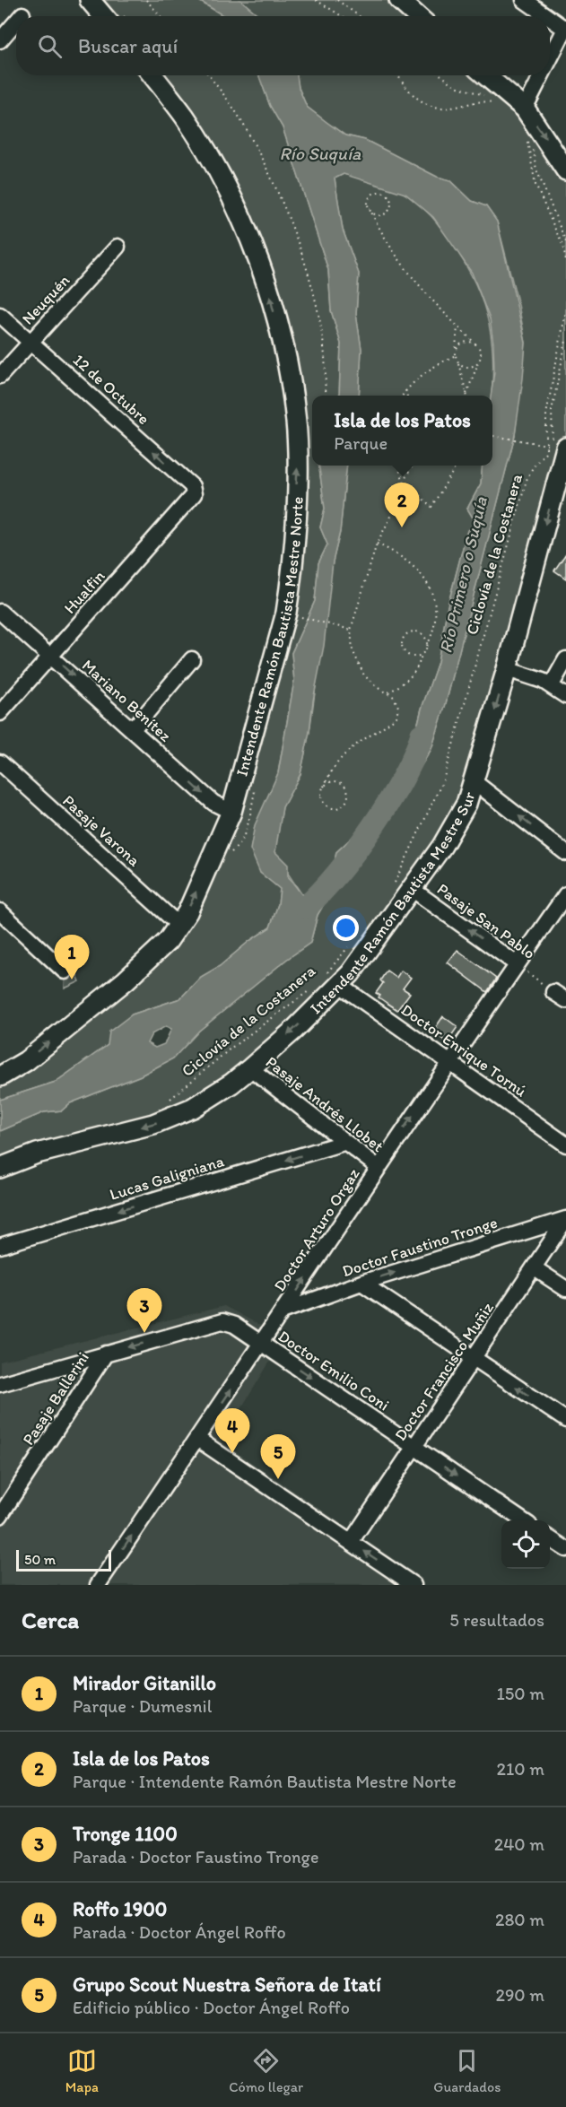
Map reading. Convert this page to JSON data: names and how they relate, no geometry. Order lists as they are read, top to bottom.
{
  "streets": {
    "main road": ["Intendente Ramón Bautista Mestre Norte", "Intendente Ramón Bautista Mestre Sur"],
    "street": [
      "Neuquén",
      "12 de Octubre",
      "Hualfin",
      "Mariano Benítez",
      "Pasaje Varona",
      "Pasaje San Pablo",
      "Doctor Enrique Tornú",
      "Pasaje Andrés Llobet",
      "Lucas Galigniana",
      "Doctor Arturo Orgaz",
      "Doctor Faustino Tronge",
      "Doctor Emilio Coni",
      "Doctor Francisco Muñiz",
      "Pasaje Ballerini"
    ],
    "path": ["Ciclovía de la Costanera"]
  },
  "crossings": [
    ["Neuquén", "12 de Octubre"],
    ["12 de Octubre", "Hualfin"],
    ["Ciclovía de la Costanera", "Intendente Ramón Bautista Mestre Sur"],
    ["Ciclovía de la Costanera", "Doctor Enrique Tornú"],
    ["Hualfin", "Mariano Benítez"],
    ["Intendente Ramón Bautista Mestre Norte", "Mariano Benítez"],
    ["Intendente Ramón Bautista Mestre Norte", "Pasaje Varona"],
    ["Intendente Ramón Bautista Mestre Sur", "Pasaje San Pablo"],
    ["Intendente Ramón Bautista Mestre Sur", "Doctor Enrique Tornú"],
    ["Intendente Ramón Bautista Mestre Sur", "Pasaje Andrés Llobet"],
    ["Pasaje San Pablo", "Doctor Arturo Orgaz"],
    ["Doctor Enrique Tornú", "Doctor Arturo Orgaz"],
    ["Pasaje Andrés Llobet", "Lucas Galigniana"],
    ["Pasaje Andrés Llobet", "Doctor Arturo Orgaz"],
    ["Doctor Arturo Orgaz", "Doctor Faustino Tronge"],
    ["Doctor Arturo Orgaz", "Doctor Emilio Coni"],
    ["Doctor Faustino Tronge", "Doctor Francisco Muñiz"],
    ["Doctor Emilio Coni", "Doctor Francisco Muñiz"],
    ["Doctor Emilio Coni", "Pasaje Ballerini"]
  ],
  "one_way": [
    "12 de Octubre",
    "Intendente Ramón Bautista Mestre Norte",
    "Mariano Benítez",
    "Intendente Ramón Bautista Mestre Sur",
    "Lucas Galigniana",
    "Doctor Arturo Orgaz",
    "Doctor Faustino Tronge"
  ],
  "water": ["Río Suquía", "Río Primero o Suquía"],
  "scale_bar": "50 m",
  "page": {
    "search": "Buscar aquí",
    "popup": ["Isla de los Patos", "Parque"],
    "pins": [
      "2",
      "1",
      "3",
      "4",
      "5"
    ],
    "scale": "50 m",
    "heading": ["Cerca", "5 resultados"],
    "list": [
      {
        "mark": "1",
        "name": "Mirador Gitanillo",
        "note": "Parque · Dumesnil",
        "value": "150 m"
      },
      {
        "mark": "2",
        "name": "Isla de los Patos",
        "note": "Parque · Intendente Ramón Bautista Mestre Norte",
        "value": "210 m"
      },
      {
        "mark": "3",
        "name": "Tronge 1100",
        "note": "Parada · Doctor Faustino Tronge",
        "value": "240 m"
      },
      {
        "mark": "4",
        "name": "Roffo 1900",
        "note": "Parada · Doctor Ángel Roffo",
        "value": "280 m"
      },
      {
        "mark": "5",
        "name": "Grupo Scout Nuestra Señora de Itatí",
        "note": "Edificio público · Doctor Ángel Roffo",
        "value": "290 m"
      }
    ],
    "nav": ["Mapa", "Cómo llegar", "Guardados"]
  }
}
